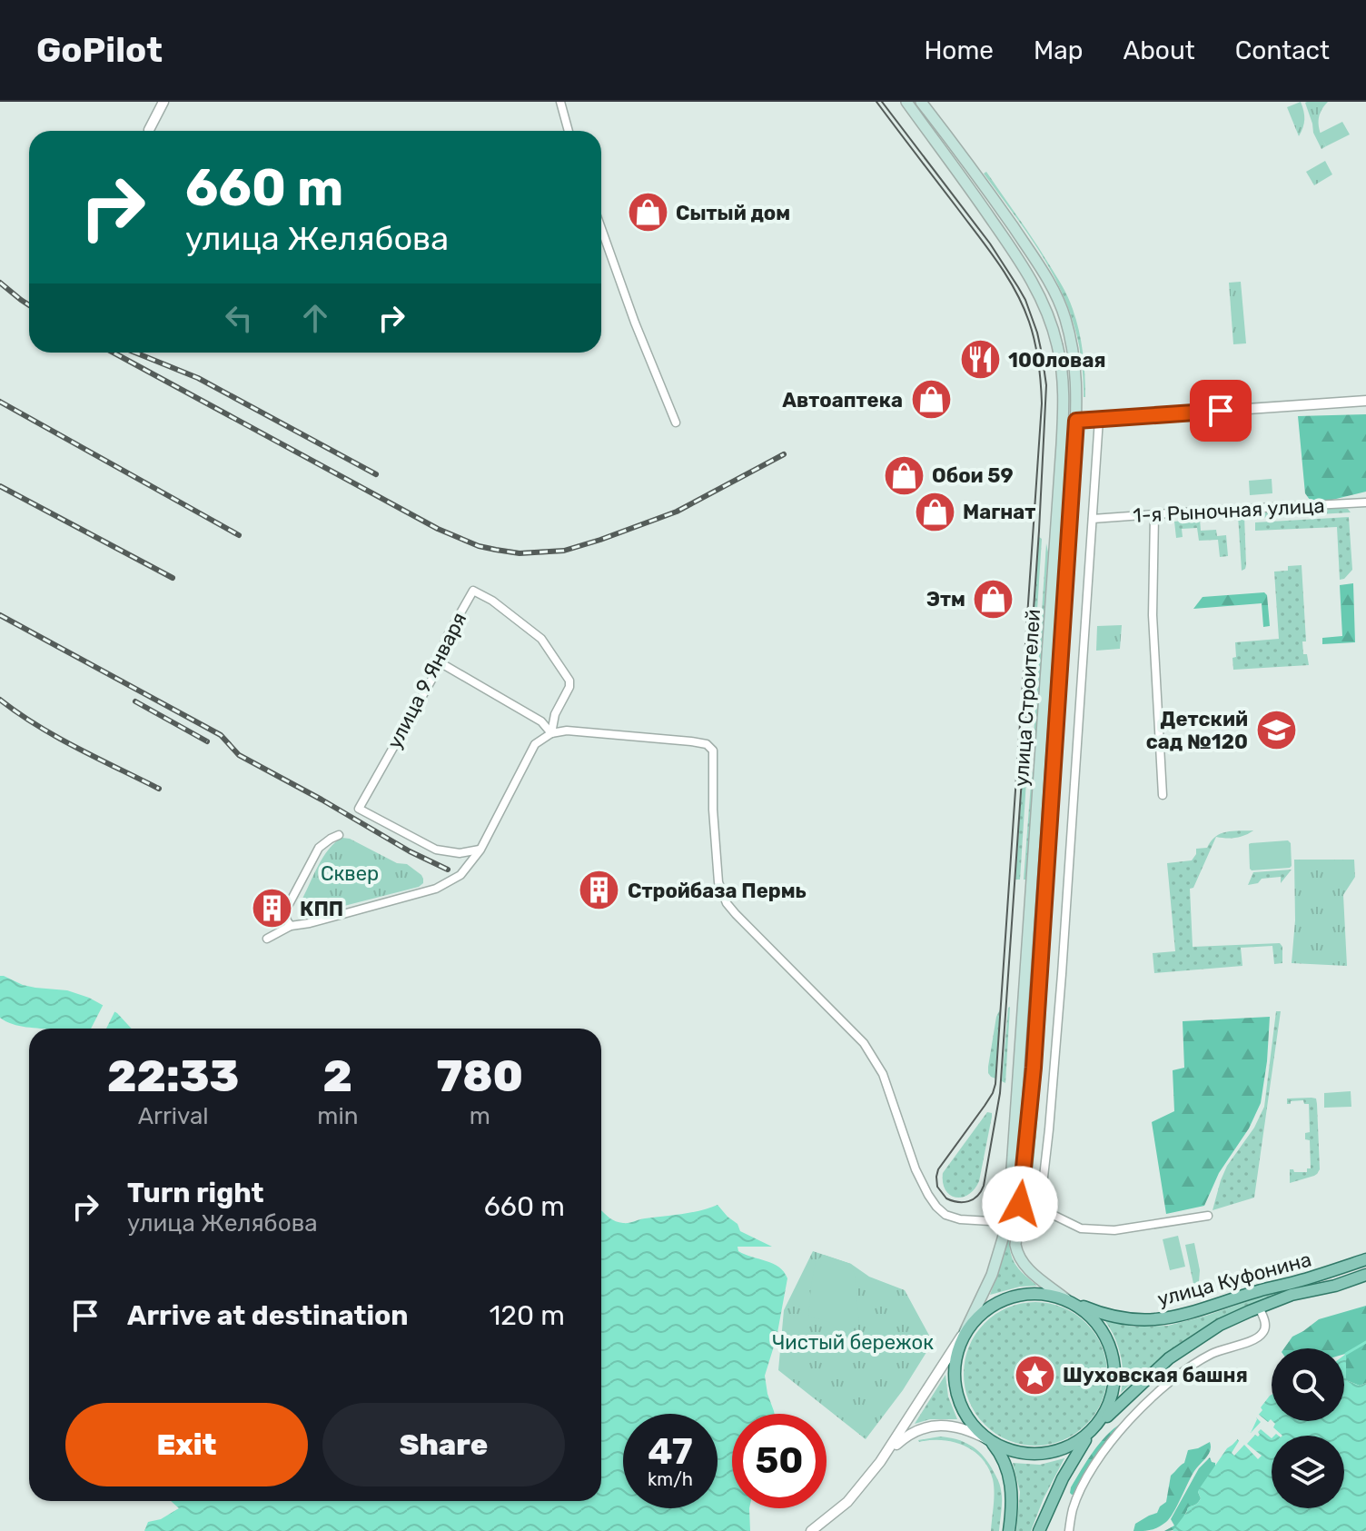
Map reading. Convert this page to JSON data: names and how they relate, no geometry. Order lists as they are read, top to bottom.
{
  "streets": {
    "main road": ["улица Строителей", "улица Куфонина"],
    "street": ["1-я Рыночная улица", "улица 9 Января"]
  },
  "crossings": [
    ["улица Строителей", "улица Куфонина"]
  ],
  "parks": ["Сквер", "Чистый бережок"],
  "places": {
    "shop": [
      "Сытый дом",
      "Автоаптека",
      "Обои 59",
      "Магнат",
      "Этм"
    ],
    "restaurant": ["100ловая"],
    "school or university": ["Детский сад №120"],
    "building": ["Стройбаза Пермь", "КПП"],
    "place": ["Шуховская башня"]
  },
  "page": {
    "header": "GoPilot",
    "nav": [
      "Home",
      "Map",
      "About",
      "Contact"
    ],
    "turn": ["660 m", "улица Желябова"],
    "eta": [
      "22:33",
      "Arrival",
      "2",
      "min",
      "780",
      "m"
    ],
    "list": [
      {
        "name": "Turn right",
        "note": "улица Желябова",
        "value": "660 m"
      },
      {
        "name": "Arrive at destination",
        "value": "120 m"
      }
    ],
    "buttons": ["Exit", "Share"],
    "speed": "47 km/h",
    "limit": "50"
  }
}
